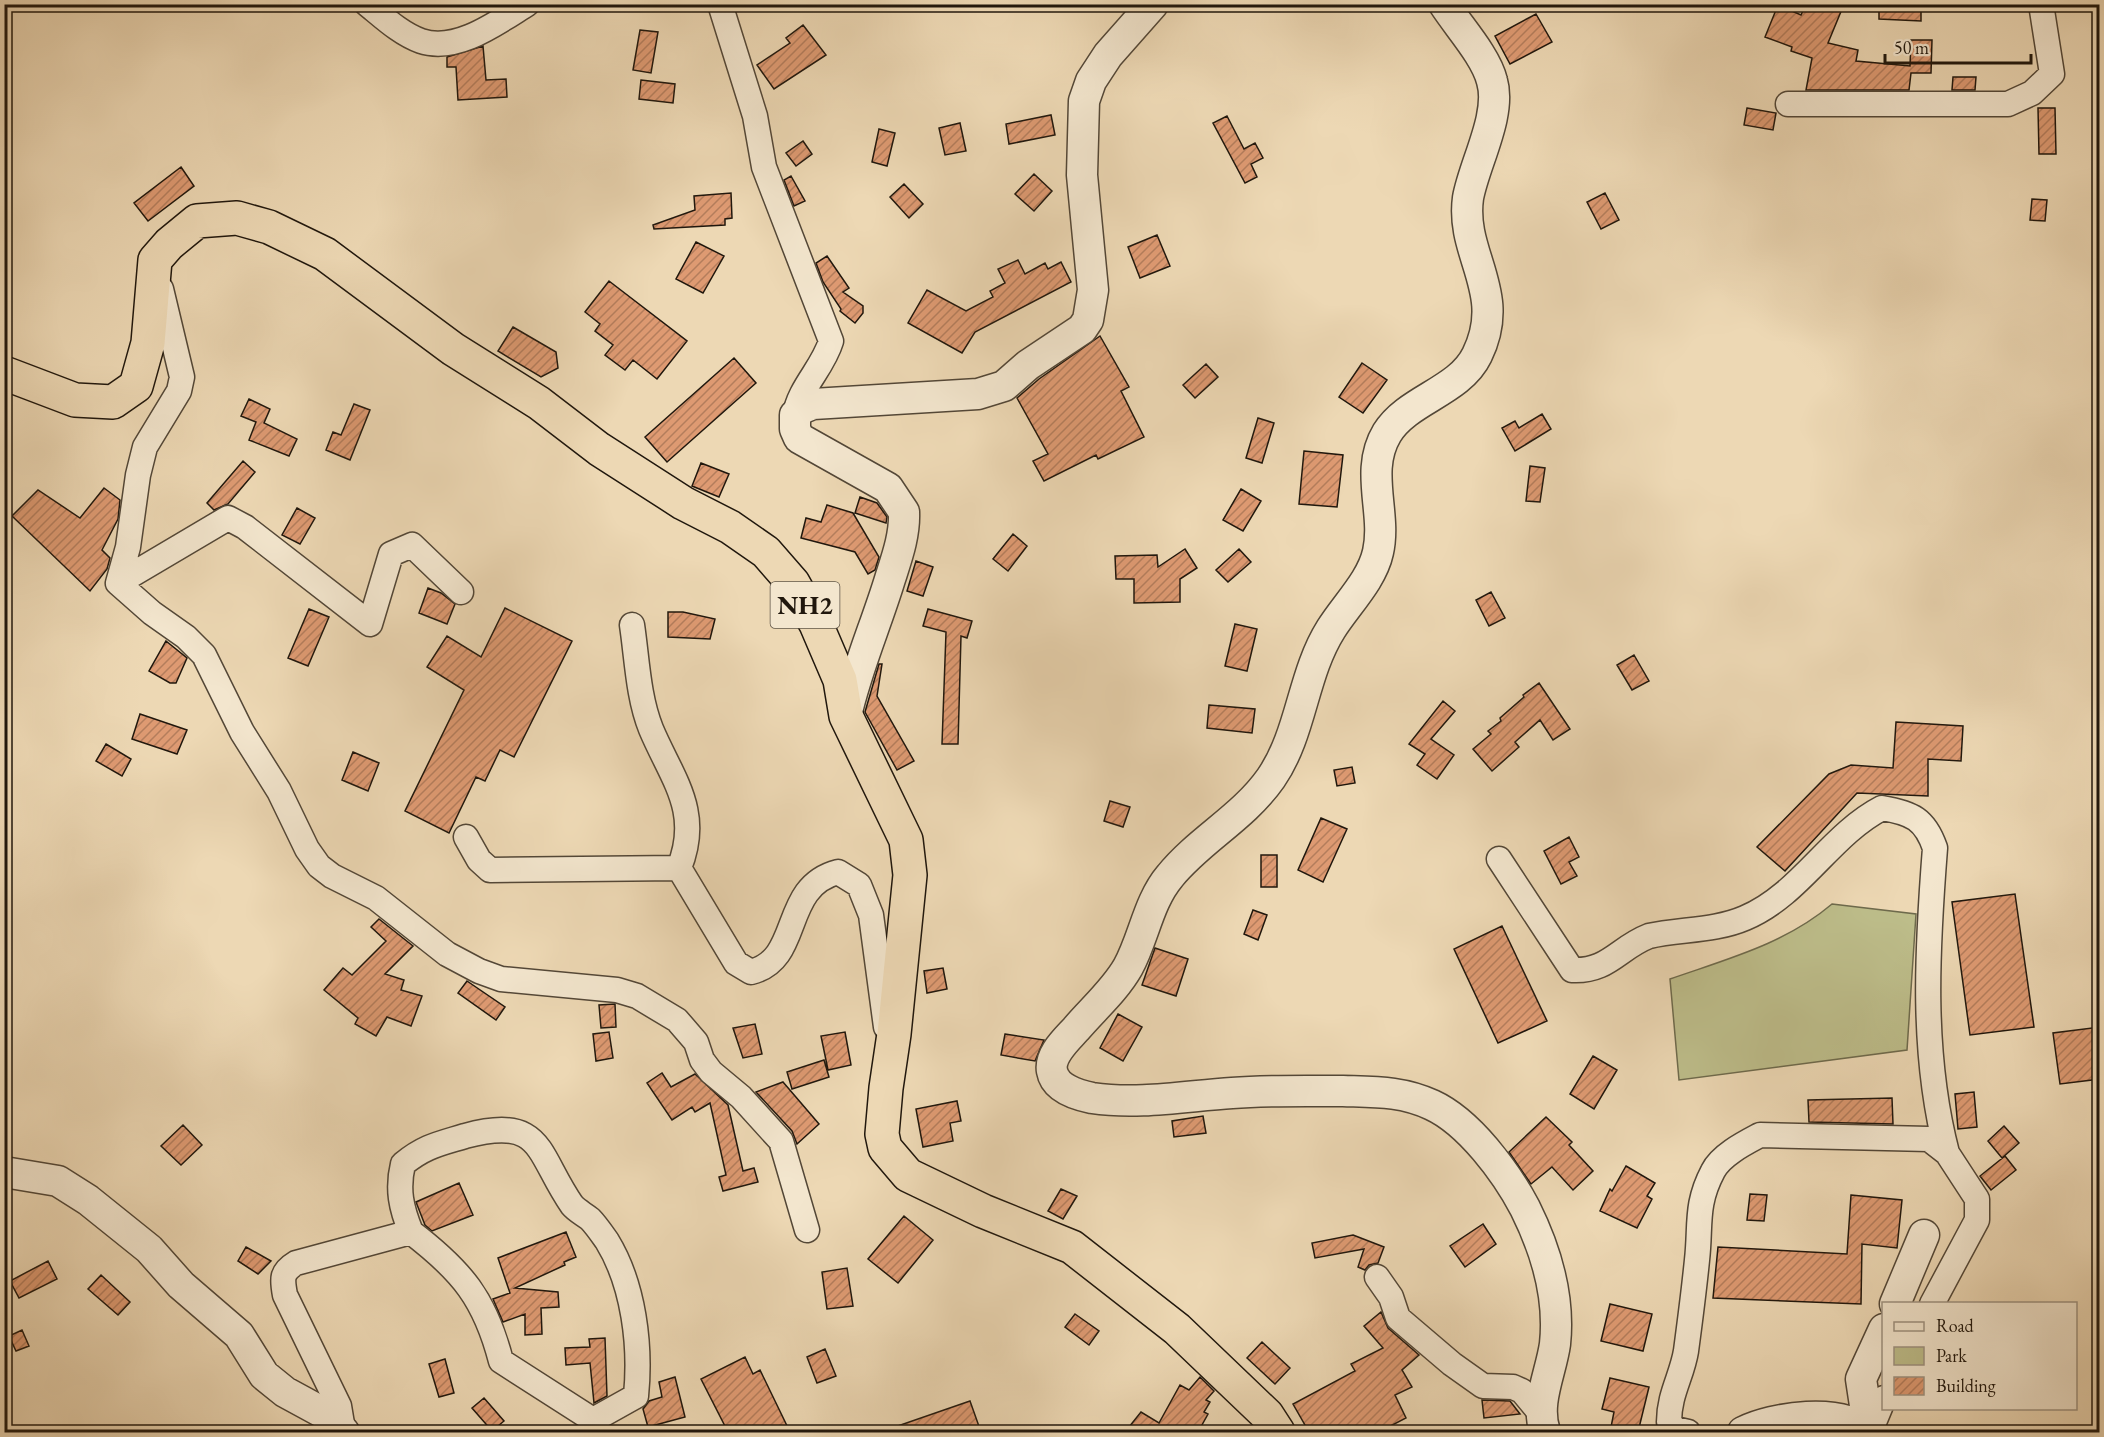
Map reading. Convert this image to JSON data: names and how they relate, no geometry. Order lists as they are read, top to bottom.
{
  "streets": {
    "highway": ["NH2"]
  },
  "legend": ["Road", "Park", "Building"],
  "scale_bar": "50 m"
}
